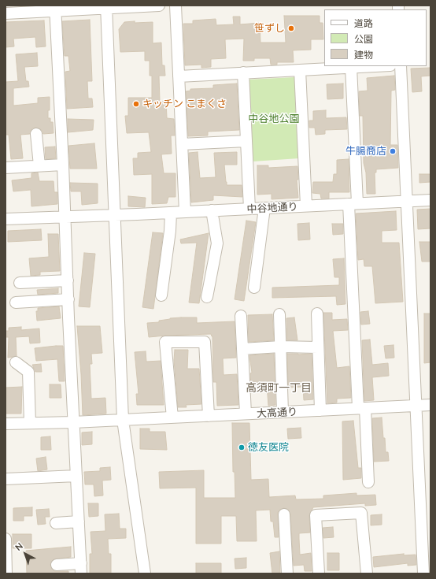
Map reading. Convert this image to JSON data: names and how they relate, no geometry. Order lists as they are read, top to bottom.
{
  "streets": {
    "street": ["中谷地通り", "大高通り"]
  },
  "districts": ["高須町一丁目"],
  "parks": ["中谷地公園"],
  "places": [
    "笹ずし",
    "キッチン こまくさ",
    "牛腸商店",
    "徳友医院"
  ],
  "legend": ["道路", "公園", "建物"],
  "north": "top left"
}
